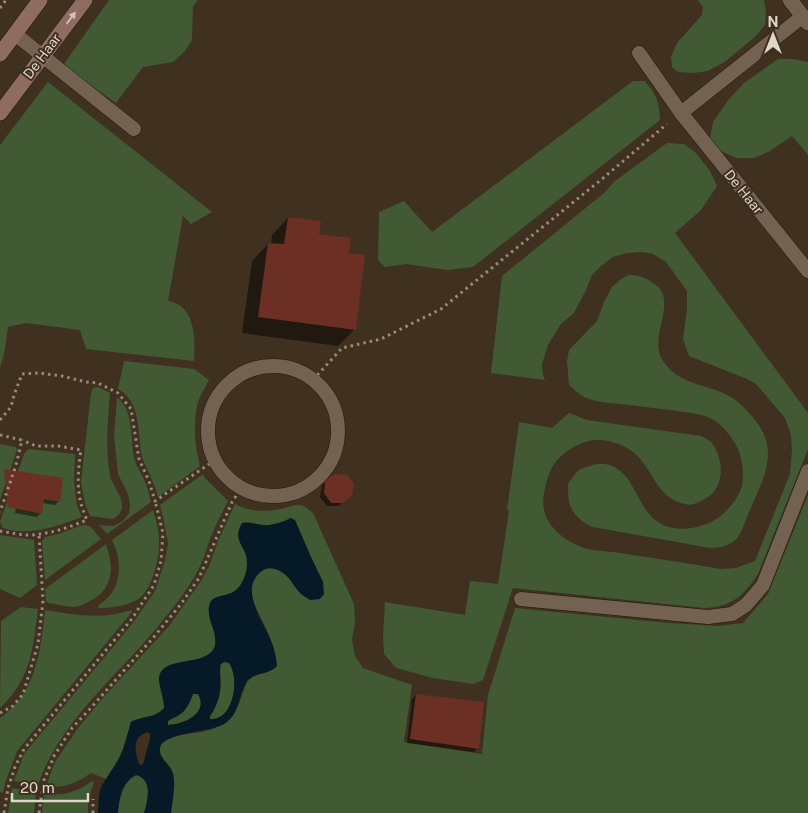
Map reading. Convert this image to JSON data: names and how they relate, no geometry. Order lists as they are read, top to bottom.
{
  "streets": {
    "street": ["De Haar"]
  },
  "scale_bar": "20 m",
  "north": "top"
}
